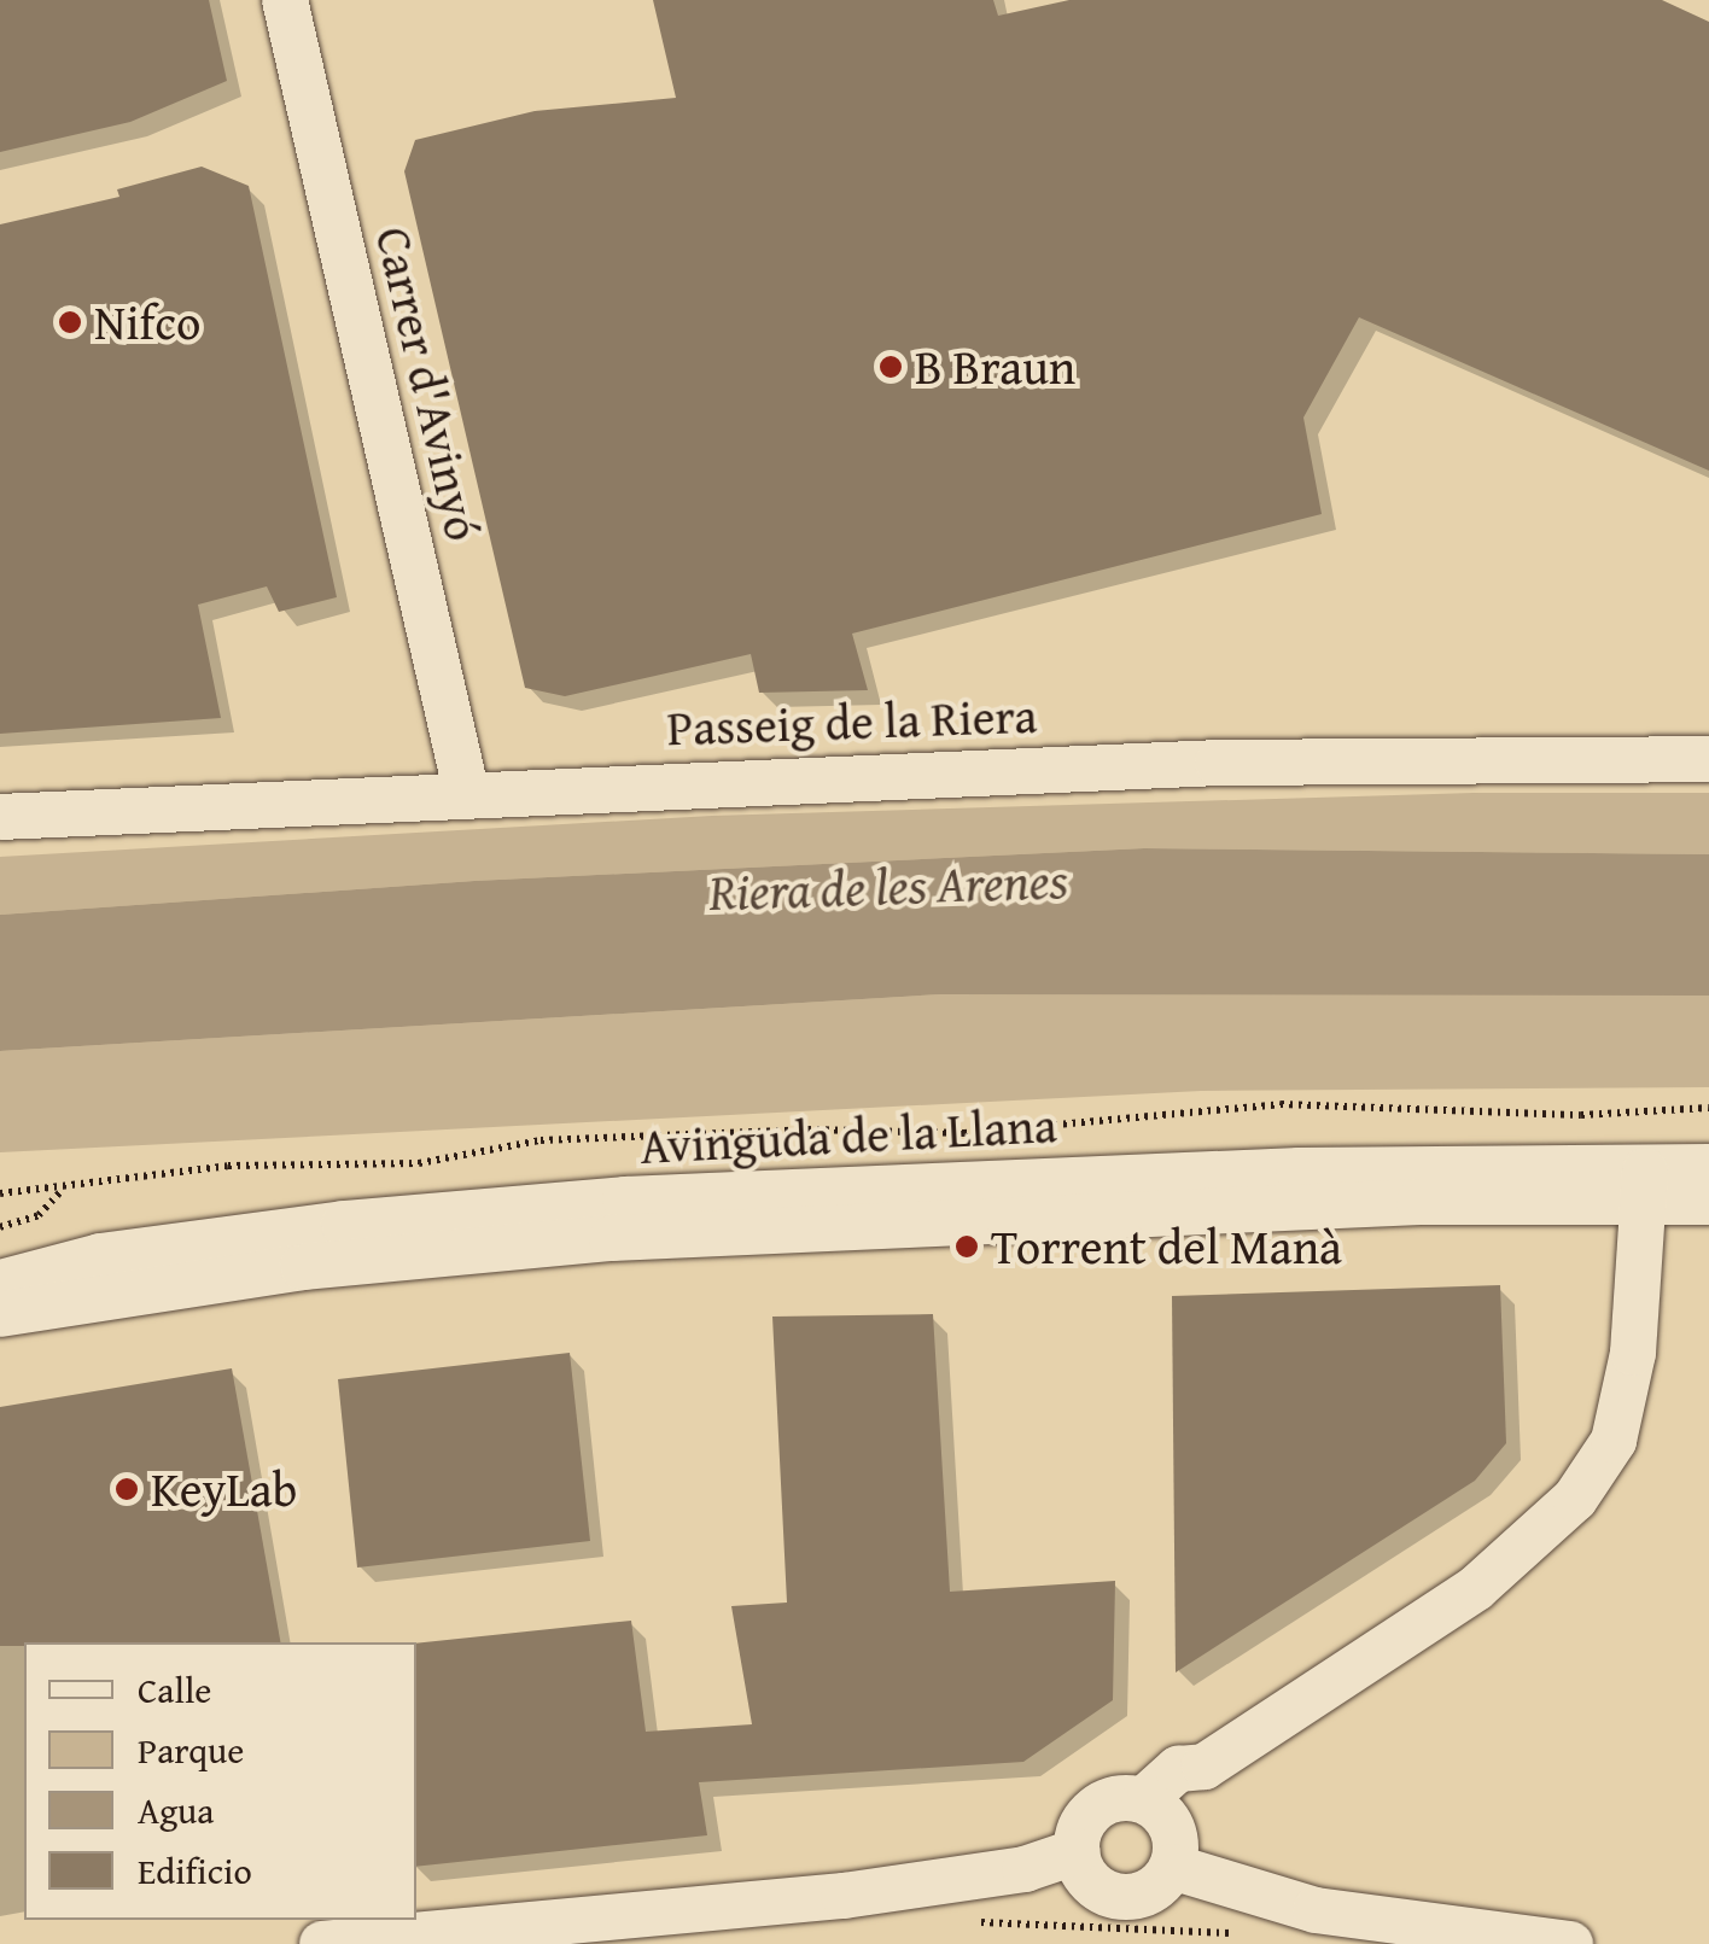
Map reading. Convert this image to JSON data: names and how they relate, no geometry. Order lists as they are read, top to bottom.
{
  "streets": {
    "street": ["Carrer d'Avinyó", "Passeig de la Riera", "Avinguda de la Llana"]
  },
  "crossings": [
    ["Carrer d'Avinyó", "Passeig de la Riera"]
  ],
  "water": ["Riera de les Arenes"],
  "places": [
    "Nifco",
    "B Braun",
    "Torrent del Manà",
    "KeyLab"
  ],
  "legend": [
    "Calle",
    "Parque",
    "Agua",
    "Edificio"
  ]
}
